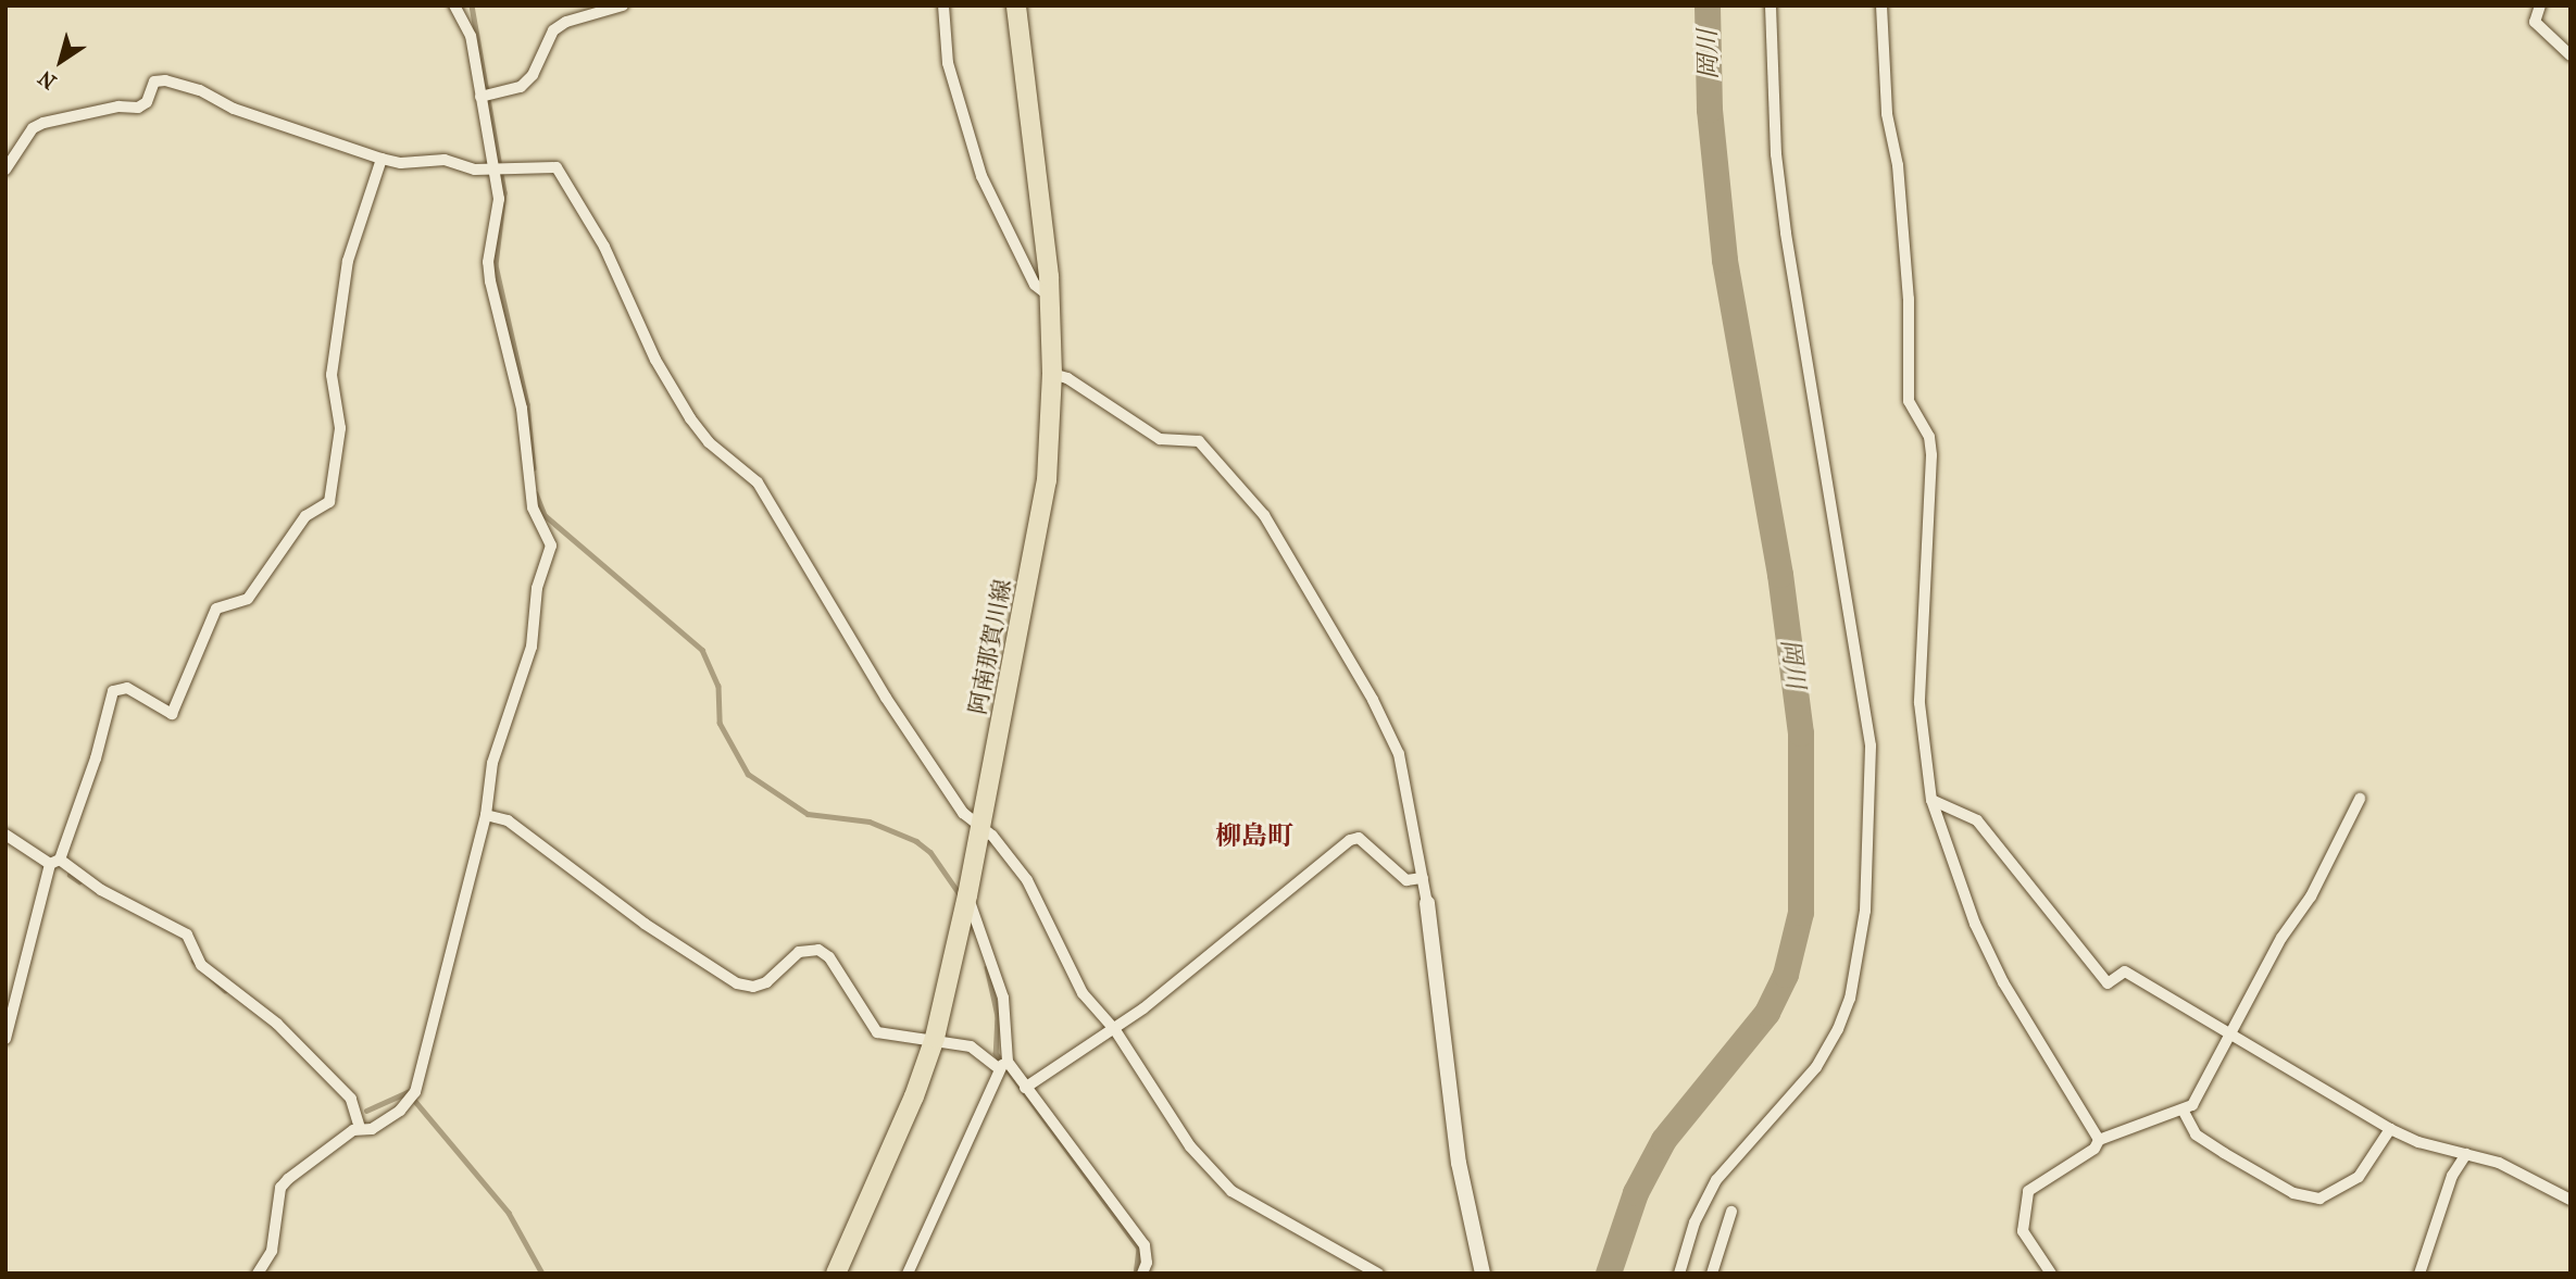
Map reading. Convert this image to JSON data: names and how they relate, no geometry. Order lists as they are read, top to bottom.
{
  "streets": {
    "main road": ["阿南那賀川線"]
  },
  "districts": ["柳島町"],
  "water": ["岡川"],
  "north": "bottom left"
}
